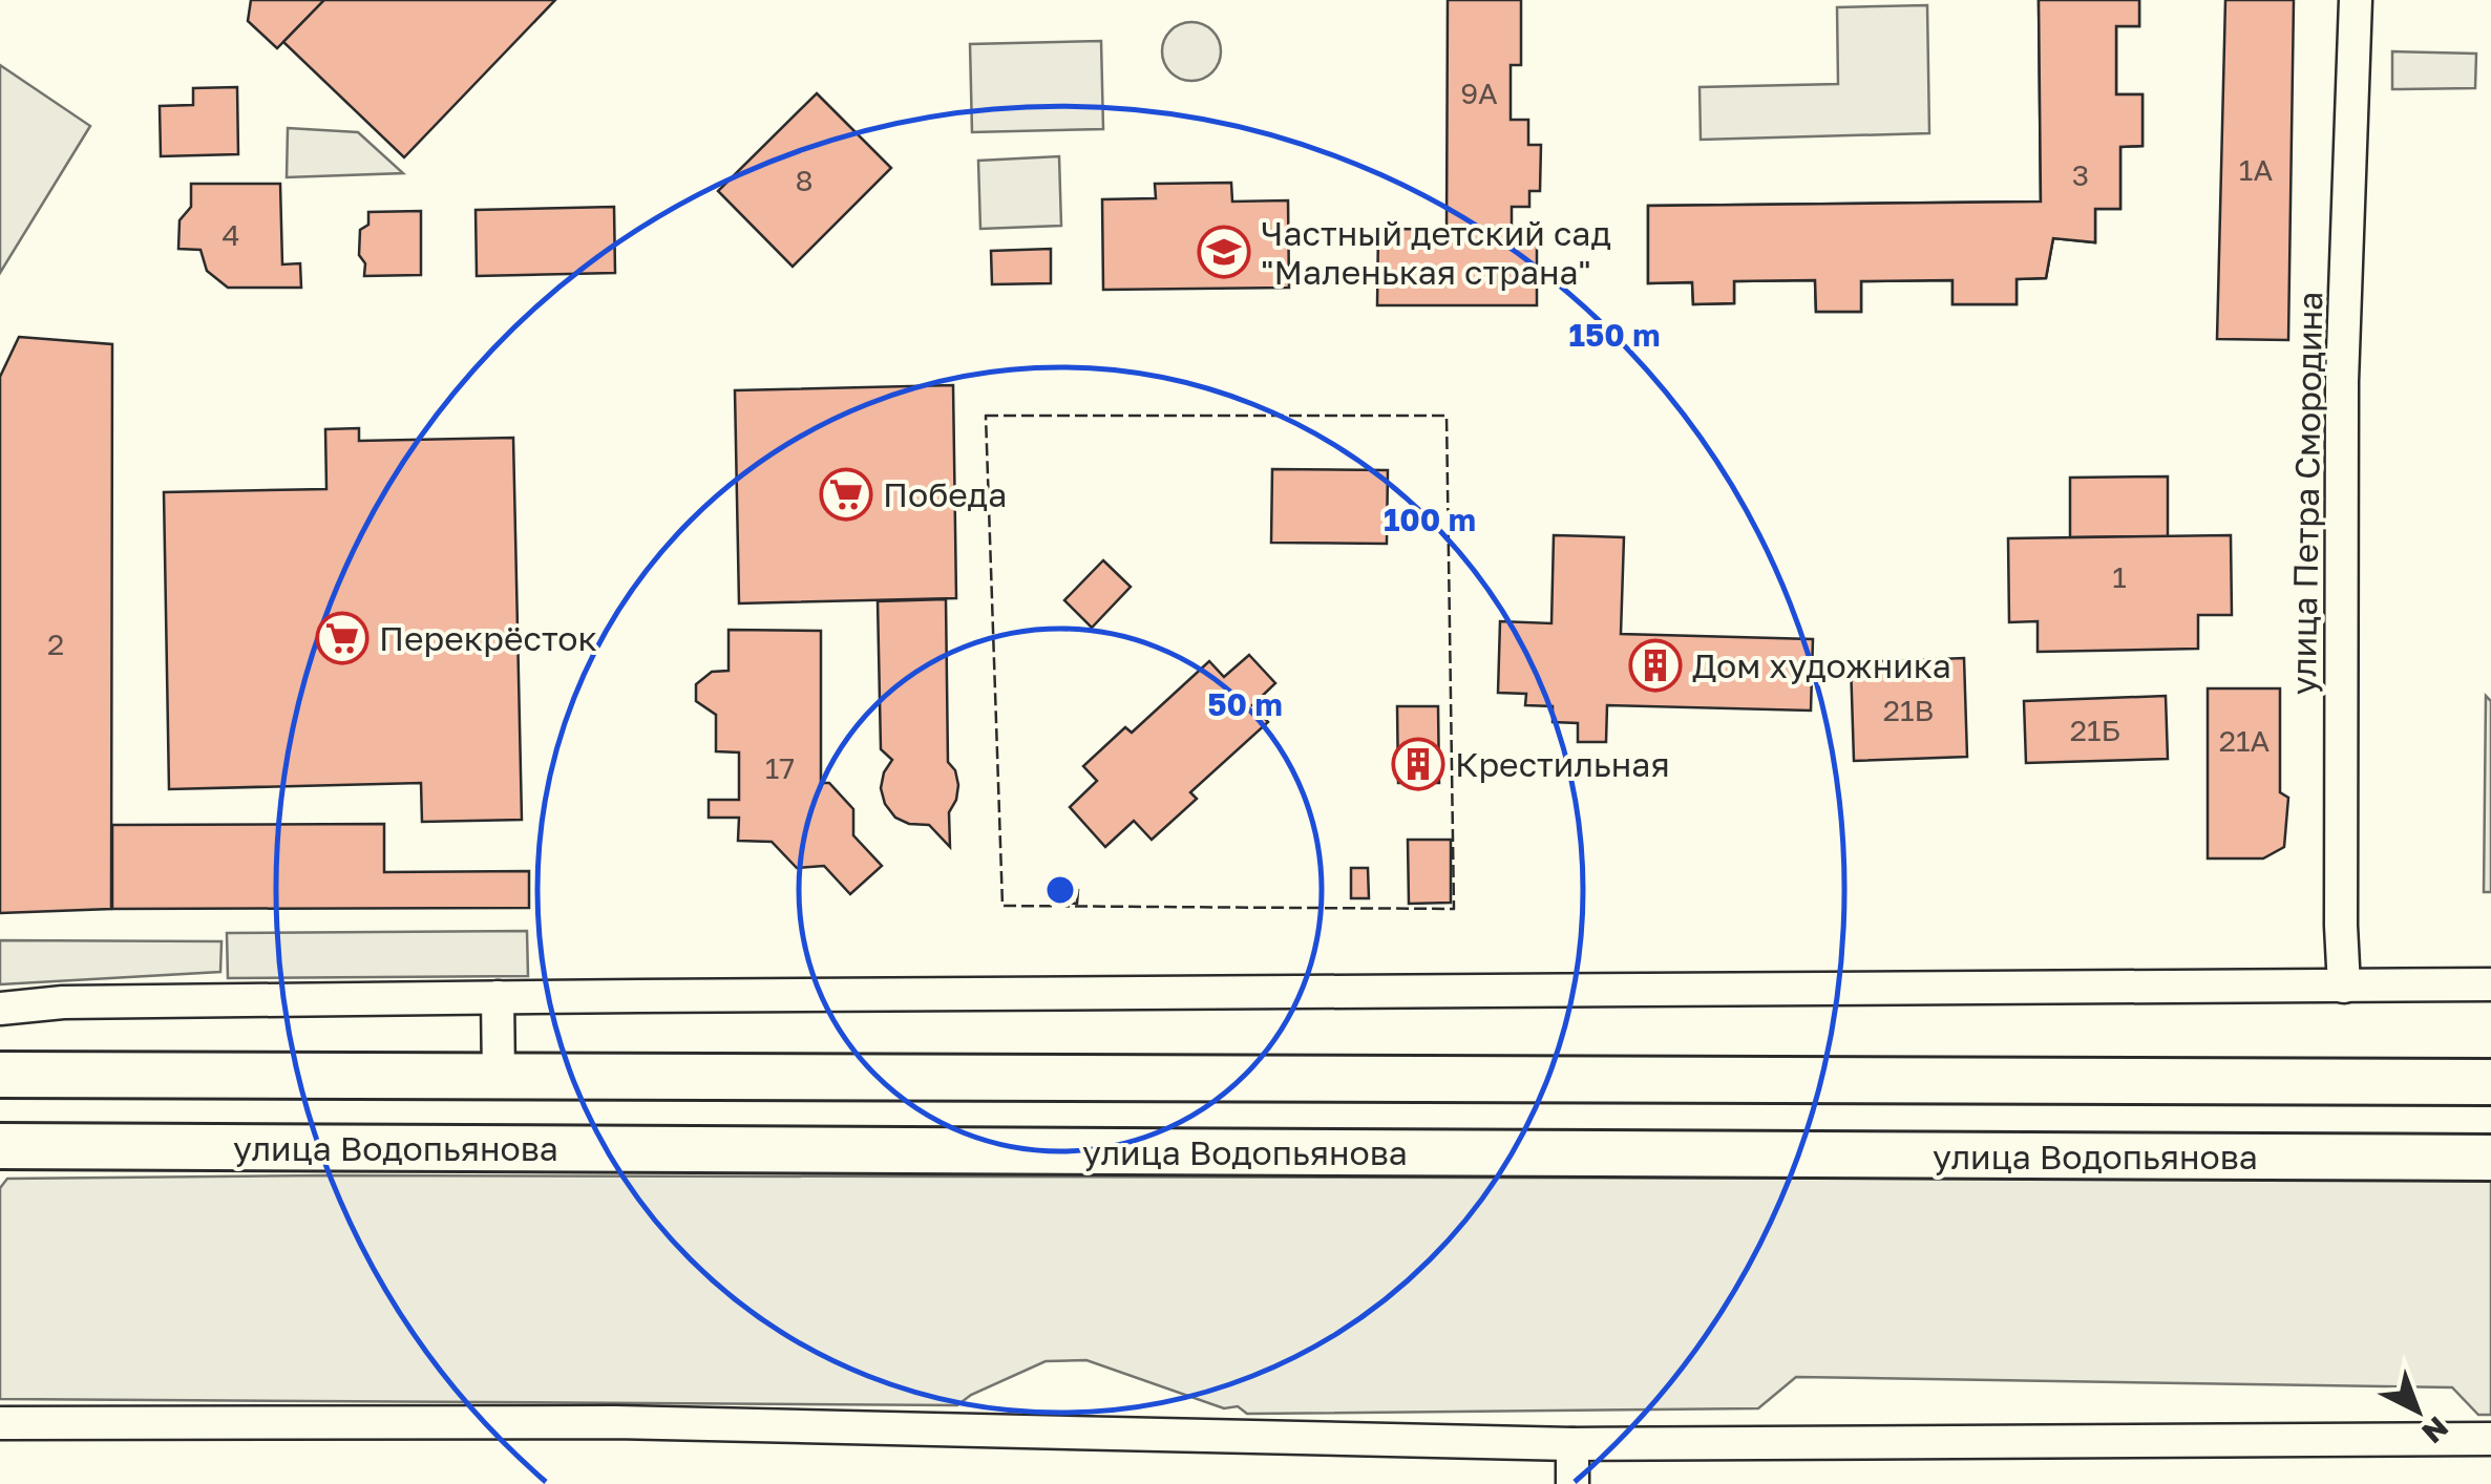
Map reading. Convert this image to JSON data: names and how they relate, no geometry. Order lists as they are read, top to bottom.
{
  "streets": {
    "main road": ["улица Водопьянова"],
    "street": ["улица Петра Смородина"]
  },
  "places": {
    "school or university": ["Частный детский сад \"Маленькая страна\""],
    "supermarket": ["Победа", "Перекрёсток"],
    "building": ["Дом художника", "Крестильная"]
  },
  "house_numbers": [
    "9А",
    "1А",
    "3",
    "8",
    "4",
    "1",
    "2",
    "21В",
    "21Б",
    "21А",
    "17"
  ],
  "north": "bottom right",
  "rings": ["150 m", "100 m", "50 m"]
}
